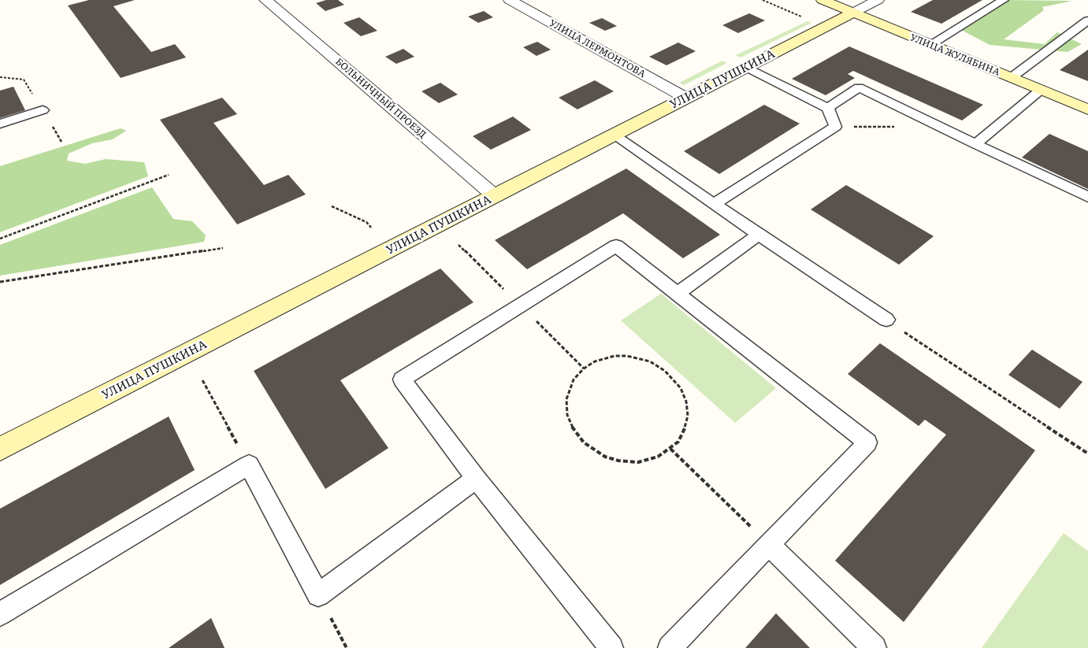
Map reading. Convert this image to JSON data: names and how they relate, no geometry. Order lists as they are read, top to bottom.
{
  "streets": {
    "main road": ["УЛИЦА ЖУЛЯБИНА", "УЛИЦА ПУШКИНА"],
    "street": ["УЛИЦА ЛЕРМОНТОВА", "БОЛЬНИЧНЫЙ ПРОЕЗД"]
  },
  "crossings": [
    ["УЛИЦА ЛЕРМОНТОВА", "УЛИЦА ПУШКИНА"],
    ["УЛИЦА ЖУЛЯБИНА", "УЛИЦА ПУШКИНА"],
    ["УЛИЦА ПУШКИНА", "БОЛЬНИЧНЫЙ ПРОЕЗД"]
  ]
}
